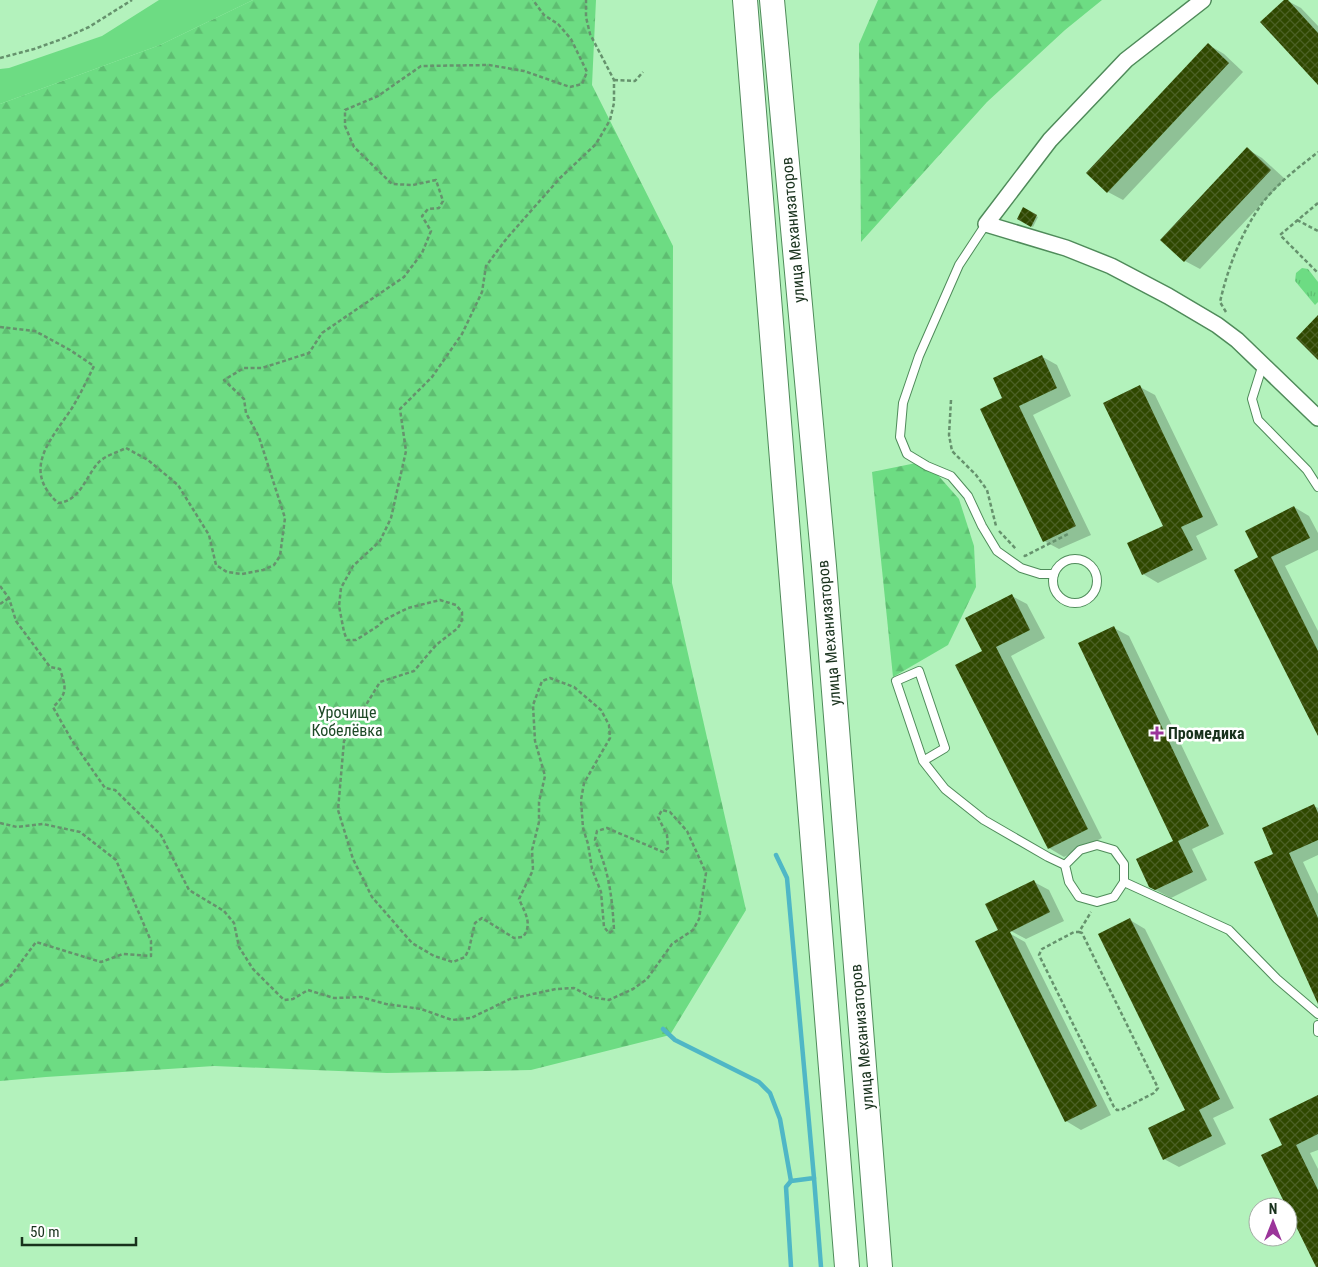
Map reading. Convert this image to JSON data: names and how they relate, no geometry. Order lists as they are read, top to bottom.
{
  "streets": {
    "main road": ["улица Механизаторов"]
  },
  "parks": ["Урочище Кобелёвка"],
  "places": {
    "health": ["Промедика"]
  },
  "scale_bar": "50 m",
  "north": "top"
}
